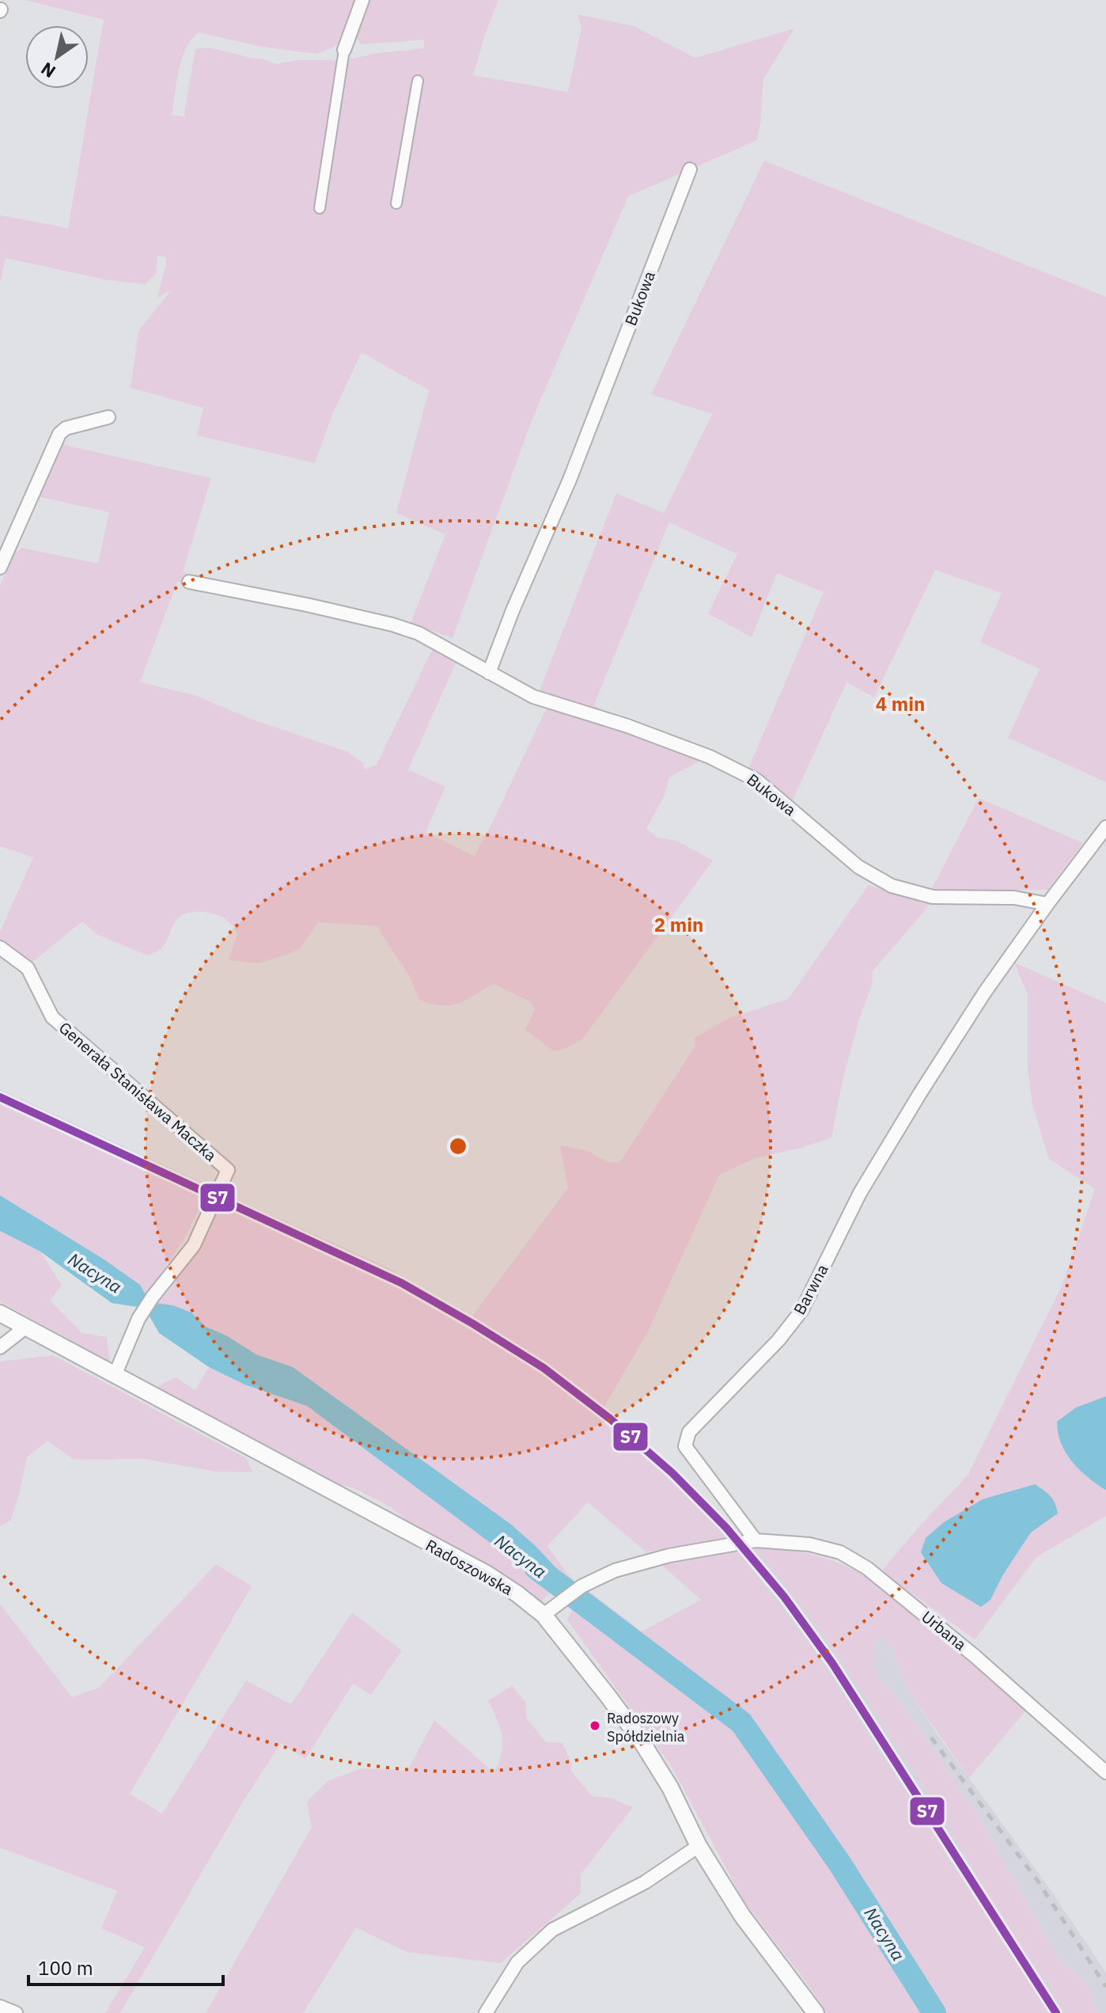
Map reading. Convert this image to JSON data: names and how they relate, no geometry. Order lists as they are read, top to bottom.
{
  "streets": {
    "street": [
      "Bukowa",
      "Generała Stanisława Maczka",
      "Barwna",
      "Radoszowska",
      "Urbana"
    ]
  },
  "crossings": [
    ["Bukowa", "Barwna"],
    ["Generała Stanisława Maczka", "Radoszowska"],
    ["Barwna", "Urbana"]
  ],
  "water": ["Nacyna"],
  "places": ["Radoszowy Spółdzielnia"],
  "lines": ["transit line S7"],
  "scale_bar": "100 m",
  "north": "bottom left",
  "rings": ["4 min", "2 min"]
}
